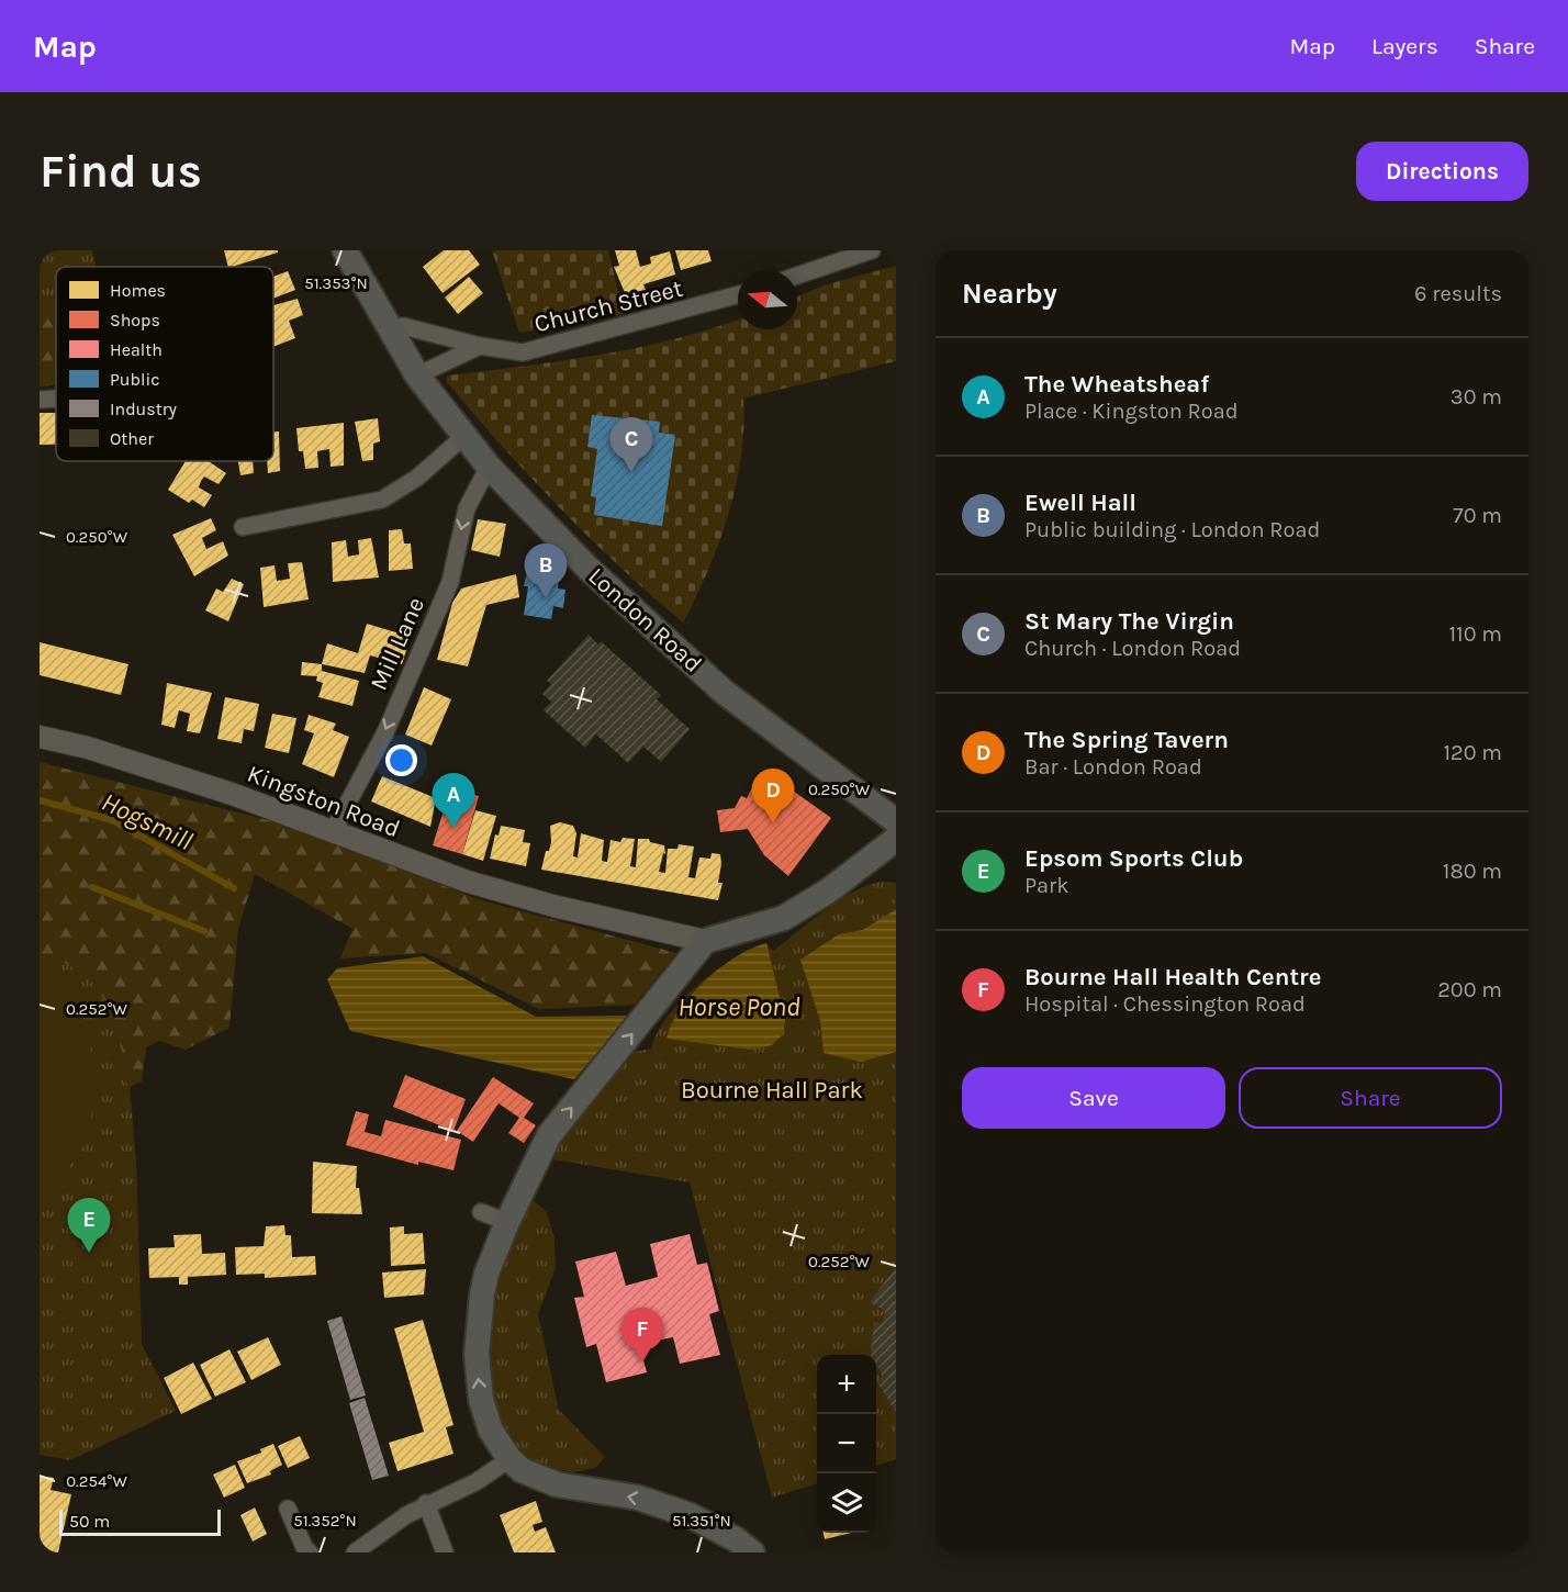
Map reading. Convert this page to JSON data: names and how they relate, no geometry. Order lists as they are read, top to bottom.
{
  "streets": {
    "main road": ["London Road"],
    "street": ["Church Street", "Mill Lane", "Kingston Road"]
  },
  "crossings": [
    ["Church Street", "London Road"],
    ["London Road", "Mill Lane"],
    ["Mill Lane", "Kingston Road"]
  ],
  "one_way": ["Mill Lane"],
  "water": ["Hogsmill", "Horse Pond"],
  "parks": ["Bourne Hall Park"],
  "legend": [
    "Homes",
    "Shops",
    "Health",
    "Public",
    "Industry",
    "Other"
  ],
  "scale_bar": "50 m",
  "north": "left",
  "page": {
    "header": "Map",
    "nav": ["Map", "Layers", "Share"],
    "buttons": [
      "Directions",
      ["Save", "Share"]
    ],
    "title": "Find us",
    "heading": ["Nearby", "6 results"],
    "list": [
      {
        "mark": "A",
        "name": "The Wheatsheaf",
        "note": "Place · Kingston Road",
        "value": "30 m"
      },
      {
        "mark": "B",
        "name": "Ewell Hall",
        "note": "Public building · London Road",
        "value": "70 m"
      },
      {
        "mark": "C",
        "name": "St Mary The Virgin",
        "note": "Church · London Road",
        "value": "110 m"
      },
      {
        "mark": "D",
        "name": "The Spring Tavern",
        "note": "Bar · London Road",
        "value": "120 m"
      },
      {
        "mark": "E",
        "name": "Epsom Sports Club",
        "note": "Park",
        "value": "180 m"
      },
      {
        "mark": "F",
        "name": "Bourne Hall Health Centre",
        "note": "Hospital · Chessington Road",
        "value": "200 m"
      }
    ],
    "pins": [
      "C",
      "B",
      "D",
      "A",
      "E",
      "F"
    ],
    "map_buttons": ["+", "−"],
    "scale": "50 m"
  },
  "coordinates": [
    "51.353°N",
    "0.250°W",
    "0.252°W",
    "0.254°W",
    "51.352°N",
    "51.351°N"
  ]
}
